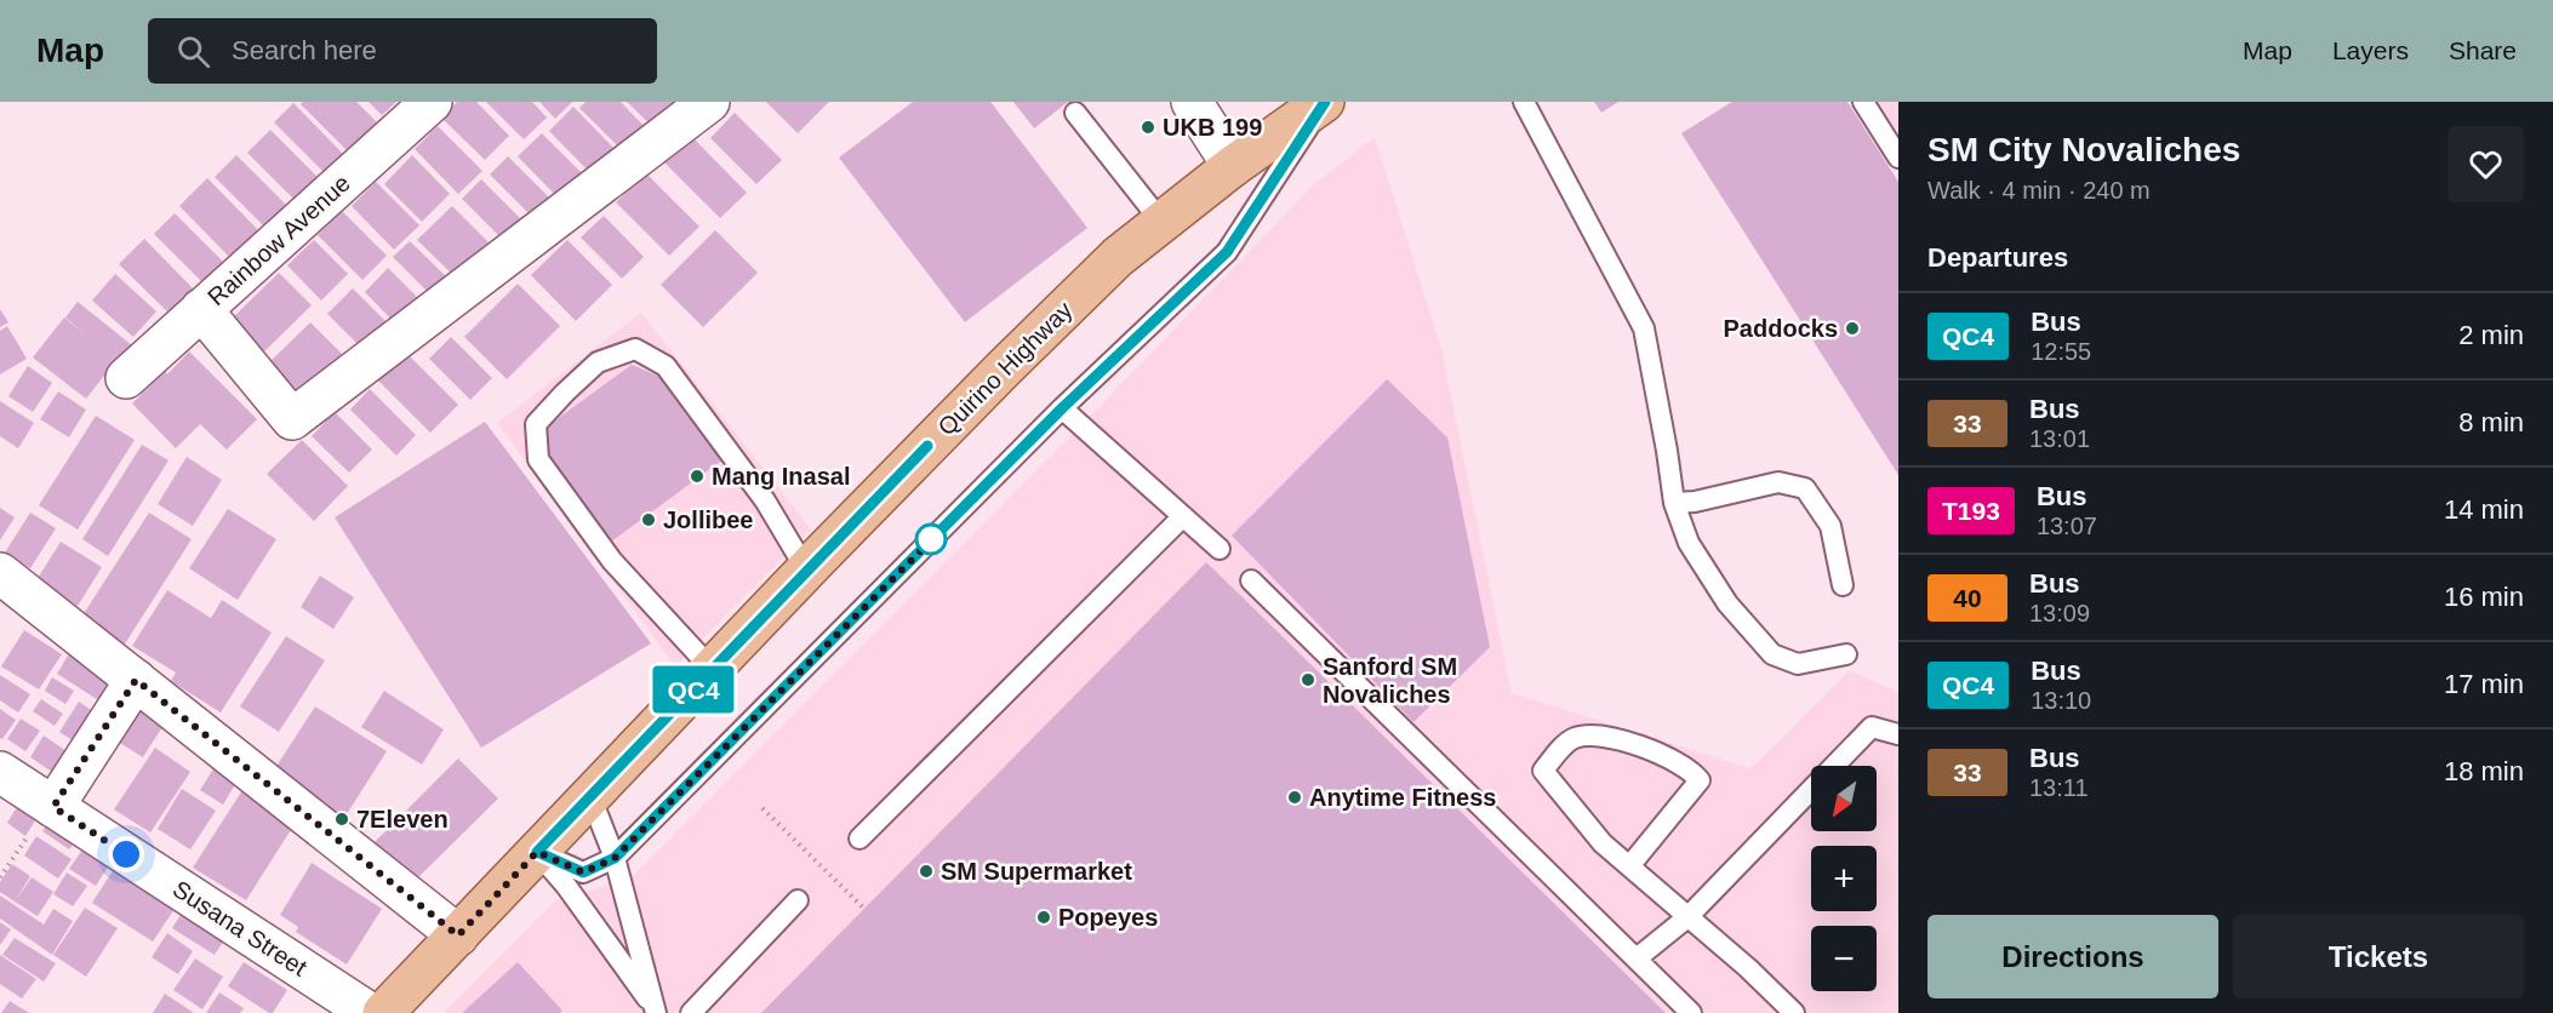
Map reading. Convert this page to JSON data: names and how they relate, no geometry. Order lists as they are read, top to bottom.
{
  "streets": {
    "main road": ["Quirino Highway"],
    "street": ["Rainbow Avenue", "Susana Street"]
  },
  "places": [
    "UKB 199",
    "Paddocks",
    "Mang Inasal",
    "Jollibee",
    "Sanford SM Novaliches",
    "Anytime Fitness",
    "7Eleven",
    "SM Supermarket",
    "Popeyes"
  ],
  "lines": ["bus line QC4"],
  "north": "bottom left",
  "page": {
    "header": "Map",
    "search": "Search here",
    "nav": ["Map", "Layers", "Share"],
    "on_map": "QC4",
    "heading": [
      ["SM City Novaliches", "Walk · 4 min · 240 m"],
      "Departures"
    ],
    "list": [
      {
        "mark": "QC4",
        "name": "Bus",
        "note": "12:55",
        "value": "2 min"
      },
      {
        "mark": "33",
        "name": "Bus",
        "note": "13:01",
        "value": "8 min"
      },
      {
        "mark": "T193",
        "name": "Bus",
        "note": "13:07",
        "value": "14 min"
      },
      {
        "mark": "40",
        "name": "Bus",
        "note": "13:09",
        "value": "16 min"
      },
      {
        "mark": "QC4",
        "name": "Bus",
        "note": "13:10",
        "value": "17 min"
      },
      {
        "mark": "33",
        "name": "Bus",
        "note": "13:11",
        "value": "18 min"
      }
    ],
    "map_buttons": ["+", "−"],
    "buttons": ["Directions", "Tickets"]
  }
}
